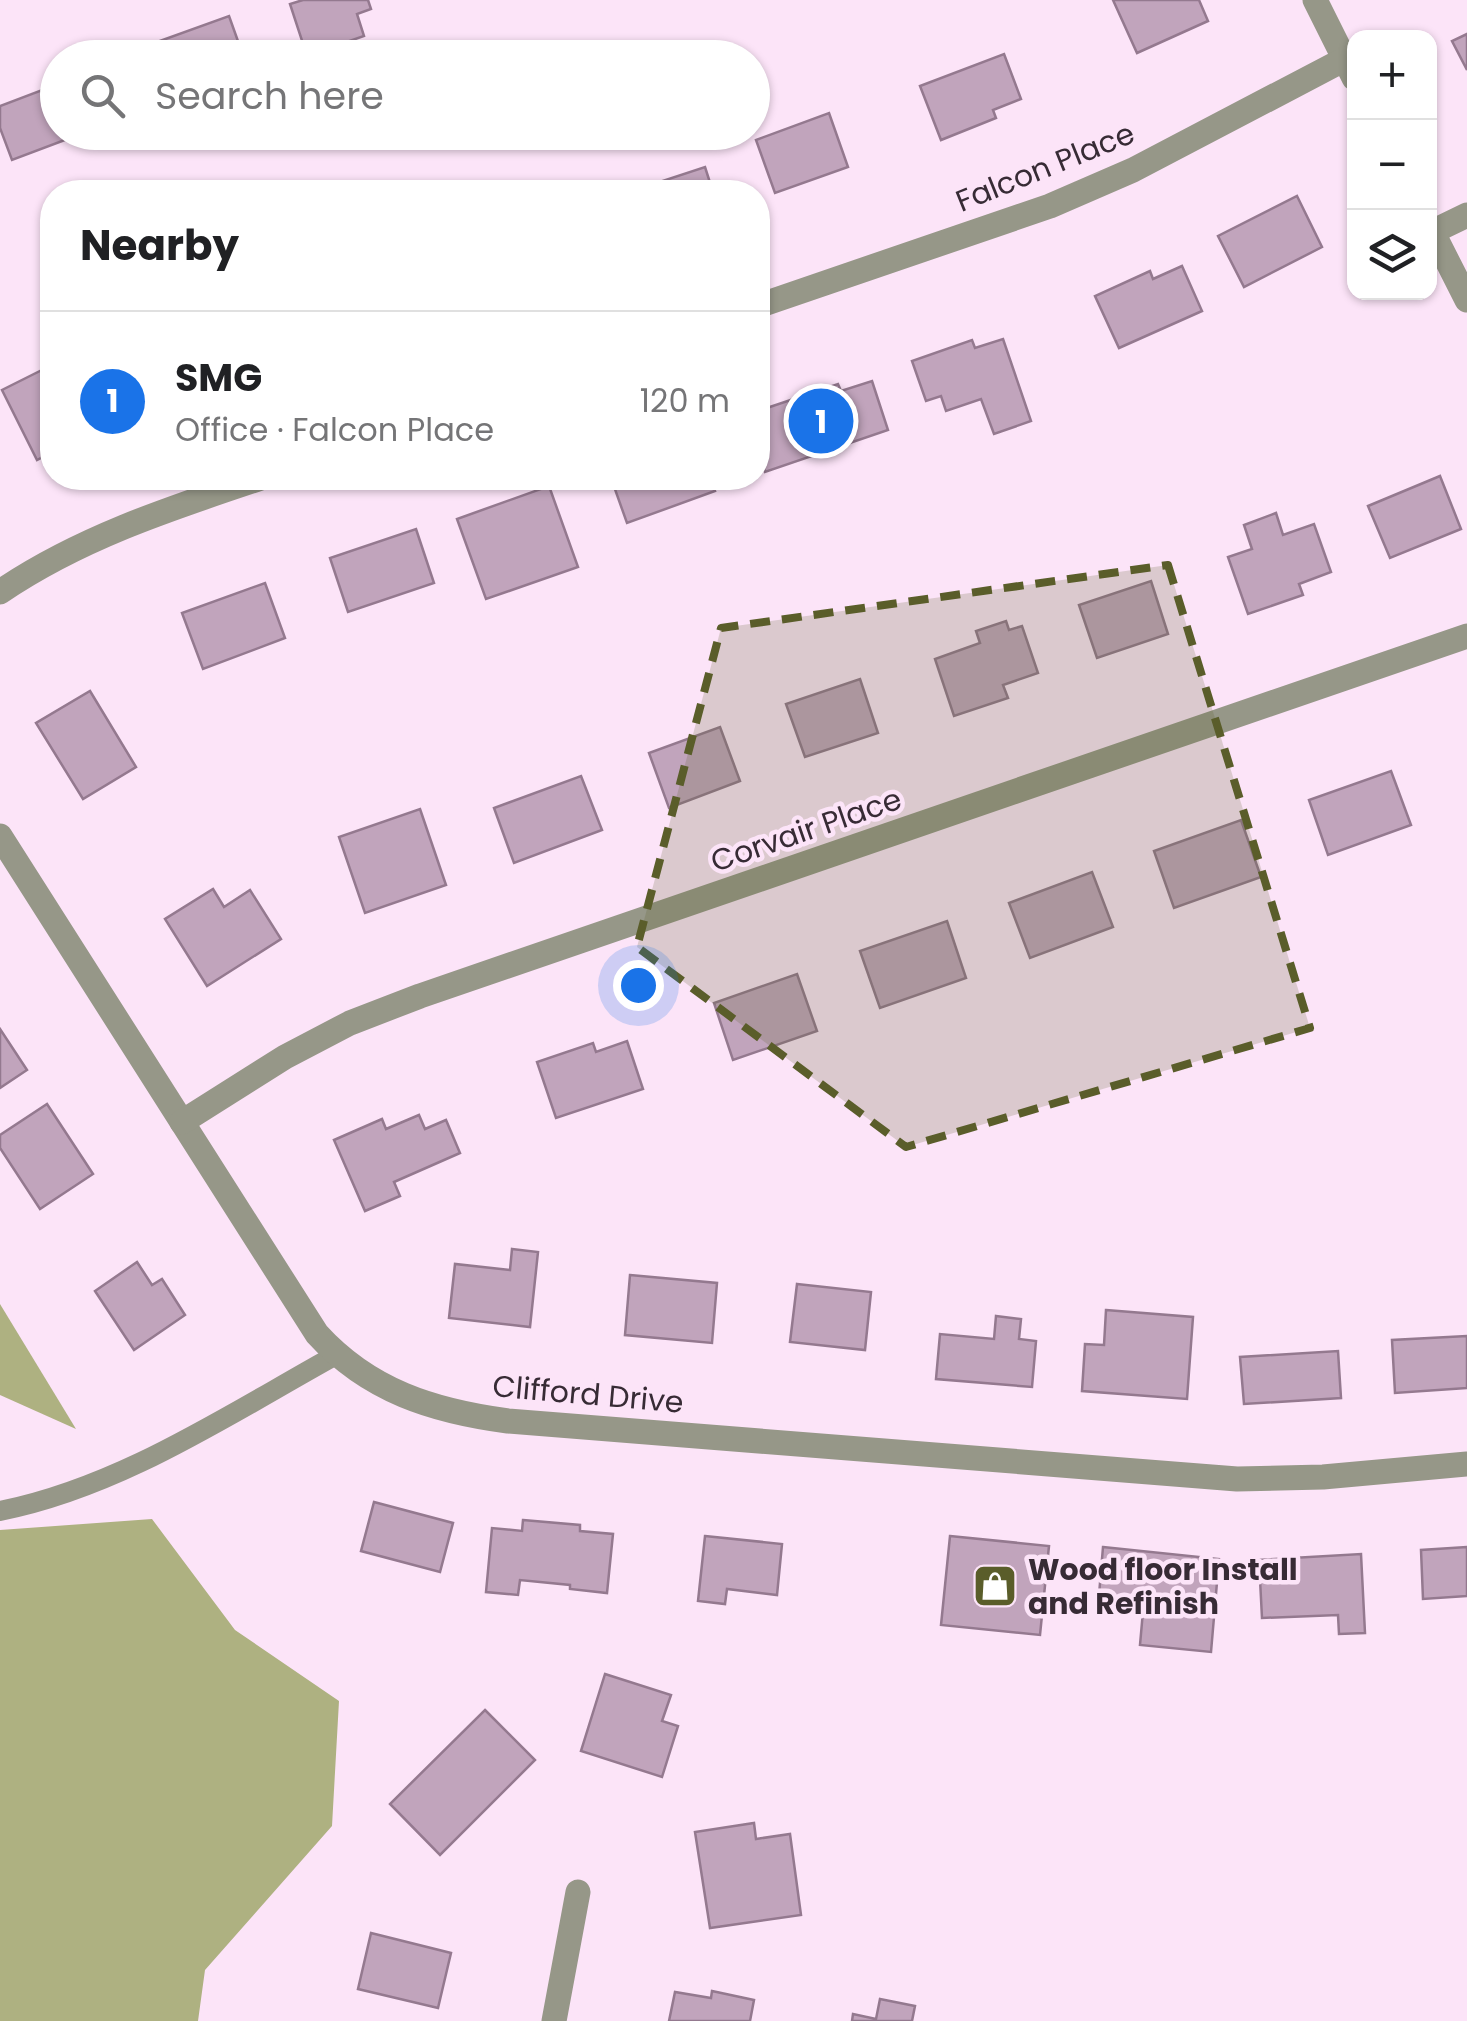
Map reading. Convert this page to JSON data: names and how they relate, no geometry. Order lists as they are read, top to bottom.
{
  "streets": {
    "street": ["Falcon Place", "Corvair Place", "Clifford Drive"]
  },
  "crossings": [
    ["Corvair Place", "Clifford Drive"]
  ],
  "places": {
    "shop": ["Wood floor Install and Refinish"]
  },
  "page": {
    "map_buttons": ["+", "−"],
    "search": "Search here",
    "heading": "Nearby",
    "list": [
      {
        "mark": "1",
        "name": "SMG",
        "note": "Office · Falcon Place",
        "value": "120 m"
      }
    ],
    "pins": "1"
  }
}
